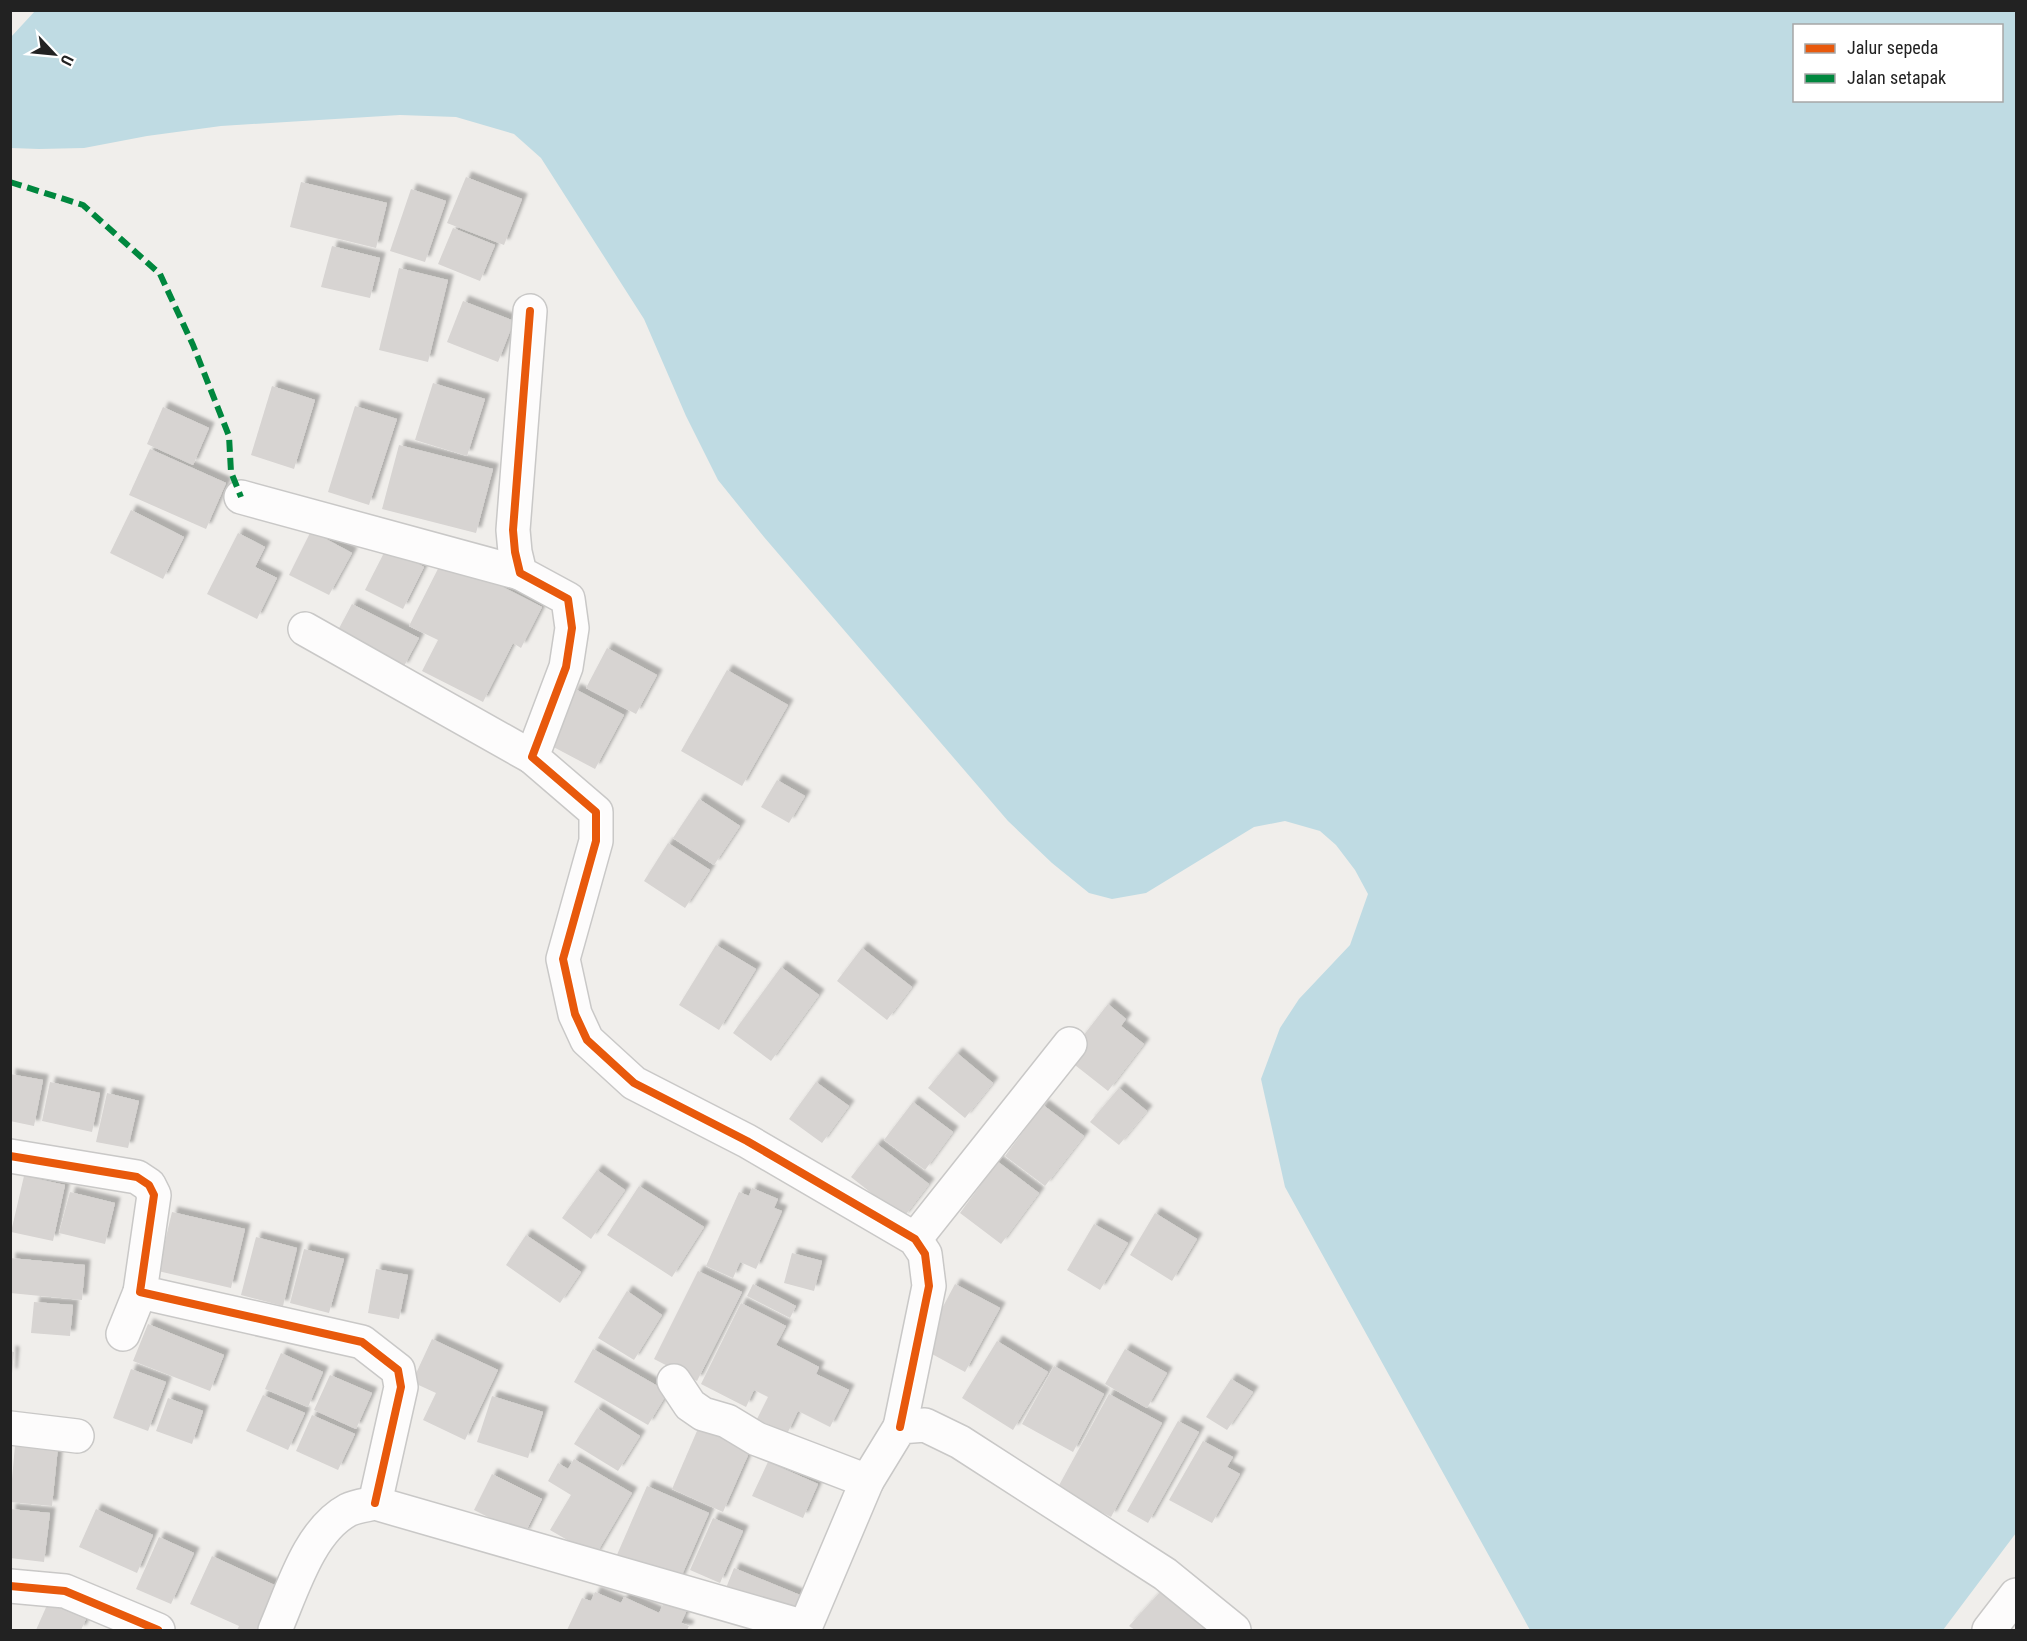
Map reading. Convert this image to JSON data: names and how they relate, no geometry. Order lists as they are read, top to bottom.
{
  "legend": ["Jalur sepeda", "Jalan setapak"],
  "north": "bottom right"
}
